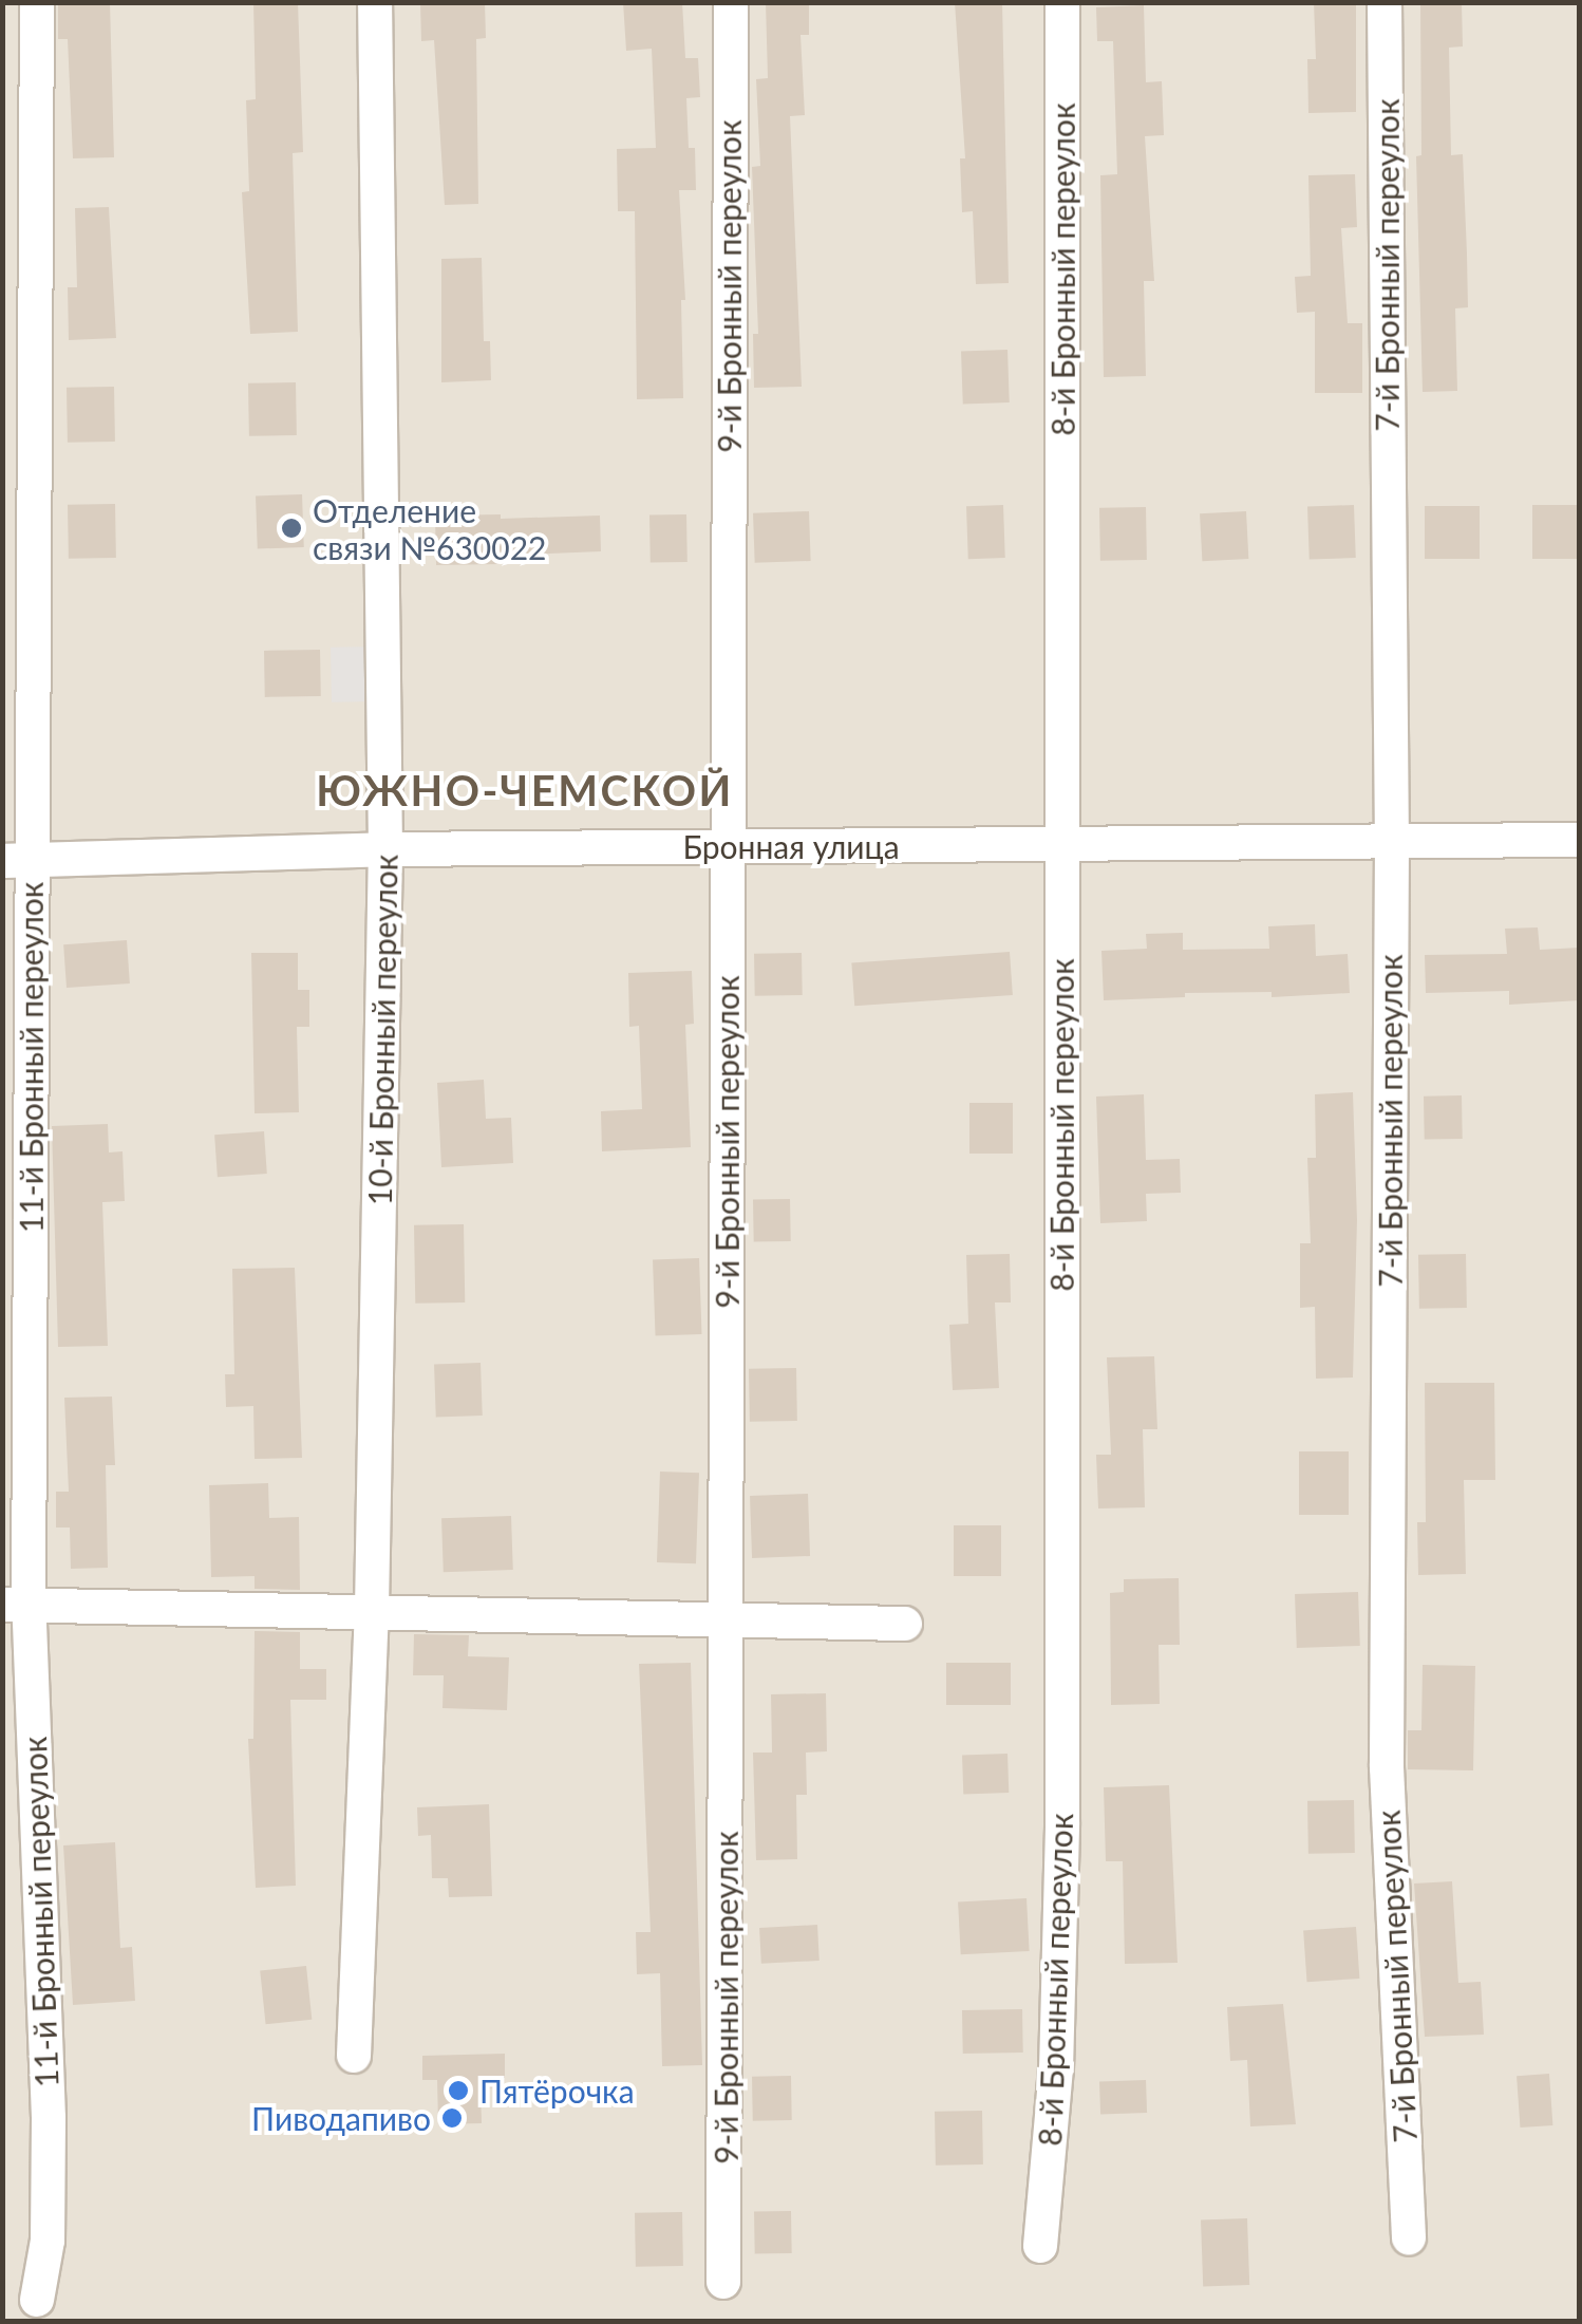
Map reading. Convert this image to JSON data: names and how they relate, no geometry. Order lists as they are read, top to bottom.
{
  "streets": {
    "street": [
      "7-й Бронный переулок",
      "8-й Бронный переулок",
      "9-й Бронный переулок",
      "Бронная улица",
      "10-й Бронный переулок",
      "11-й Бронный переулок"
    ]
  },
  "crossings": [
    ["7-й Бронный переулок", "Бронная улица"],
    ["8-й Бронный переулок", "Бронная улица"],
    ["9-й Бронный переулок", "Бронная улица"],
    ["Бронная улица", "10-й Бронный переулок"],
    ["Бронная улица", "11-й Бронный переулок"]
  ],
  "districts": ["ЮЖНО-ЧЕМСКОЙ"],
  "places": ["Отделение связи №630022", "Пятёрочка", "Пиводапиво"]
}
